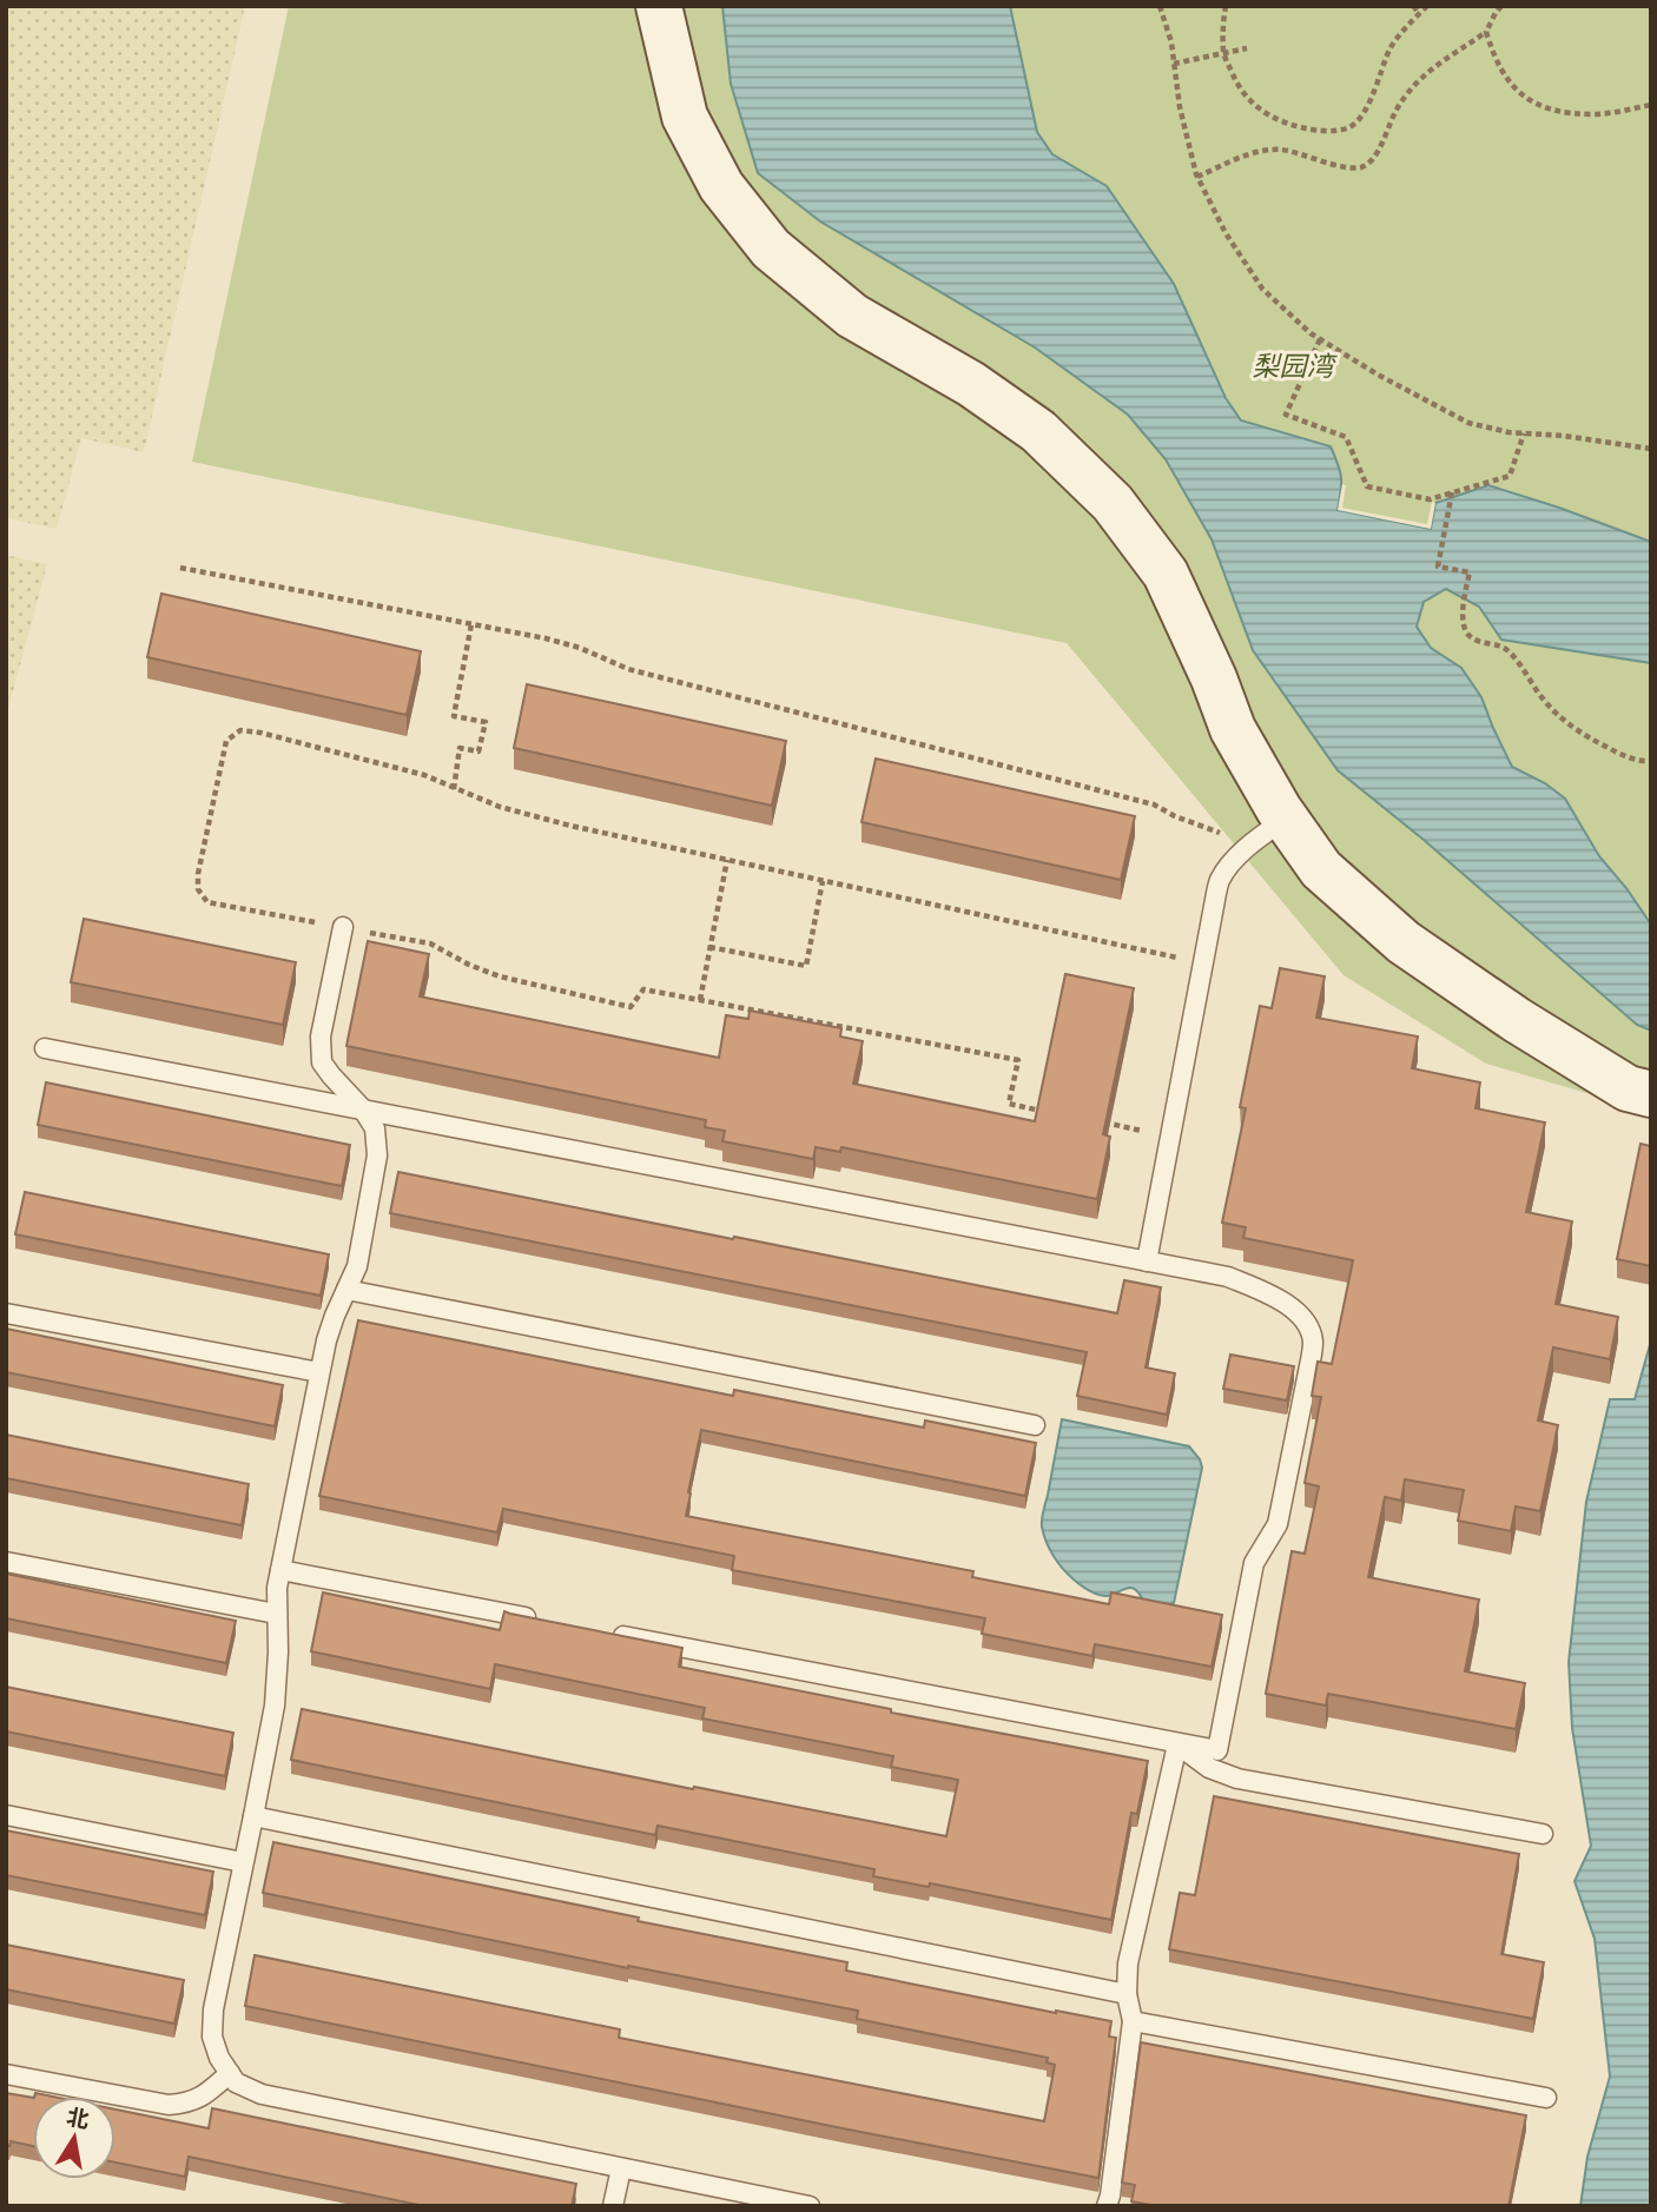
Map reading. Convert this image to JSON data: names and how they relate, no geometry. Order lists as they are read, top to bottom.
{
  "parks": ["梨园湾"],
  "north": "top"
}
